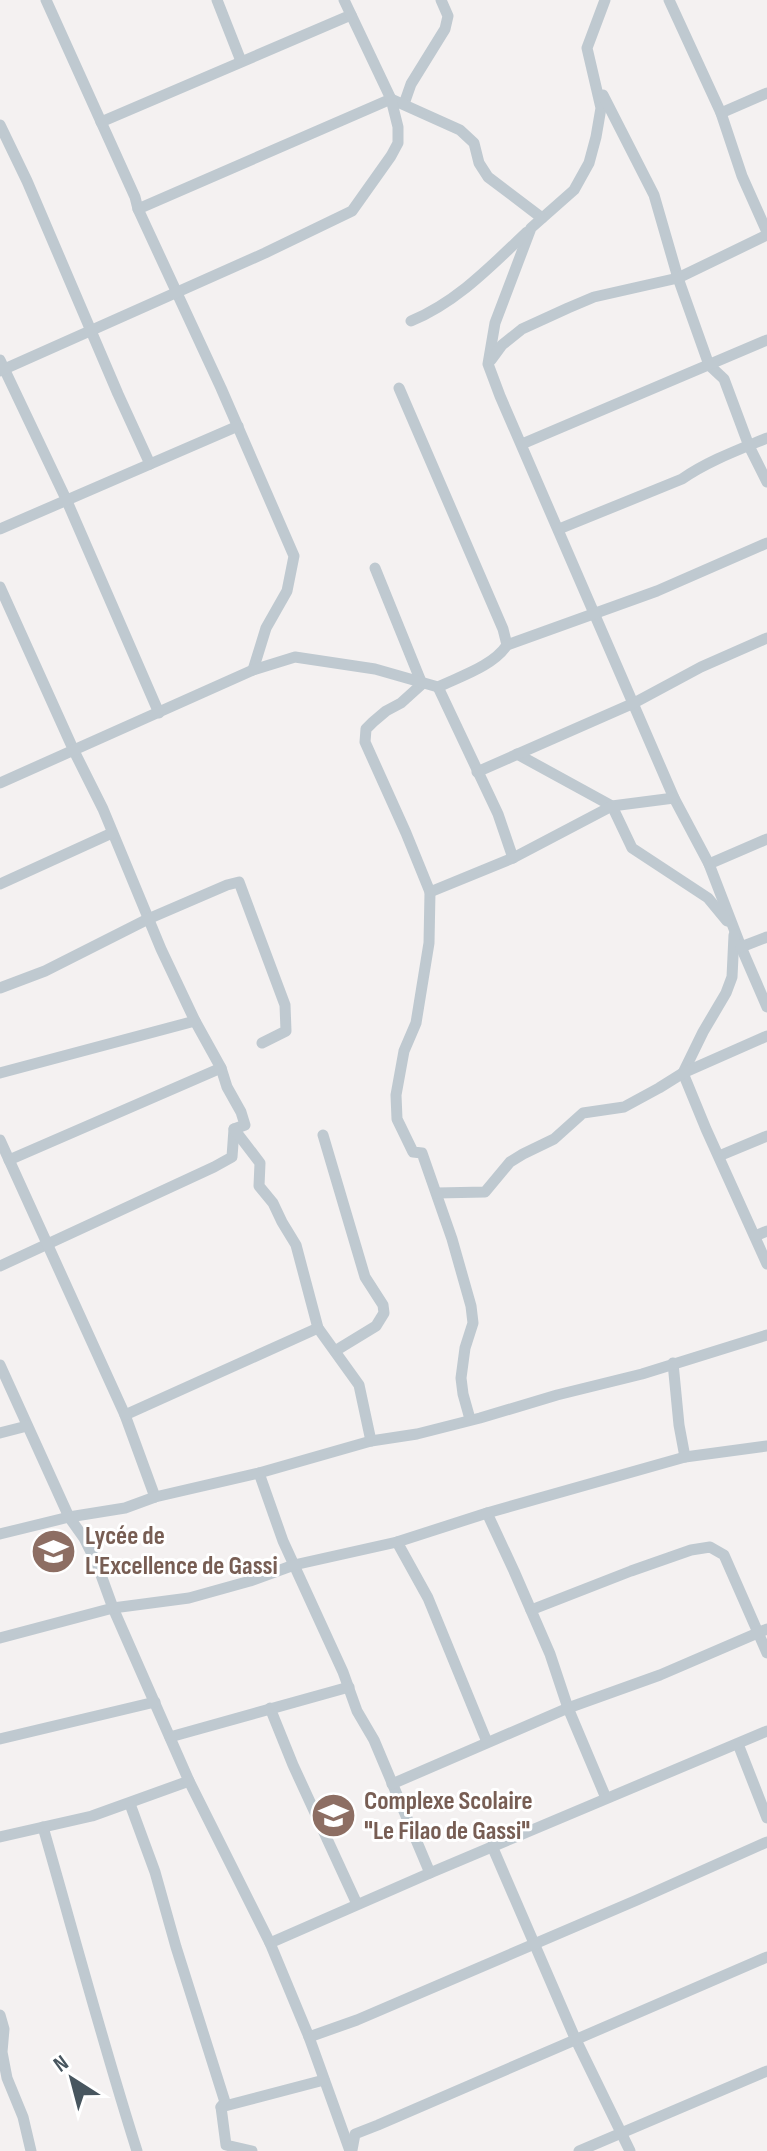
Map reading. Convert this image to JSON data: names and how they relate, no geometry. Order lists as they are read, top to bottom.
{
  "places": {
    "school or university": ["Lycée de L'Excellence de Gassi", "Complexe Scolaire \"Le Filao de Gassi\""]
  },
  "north": "top left"
}
